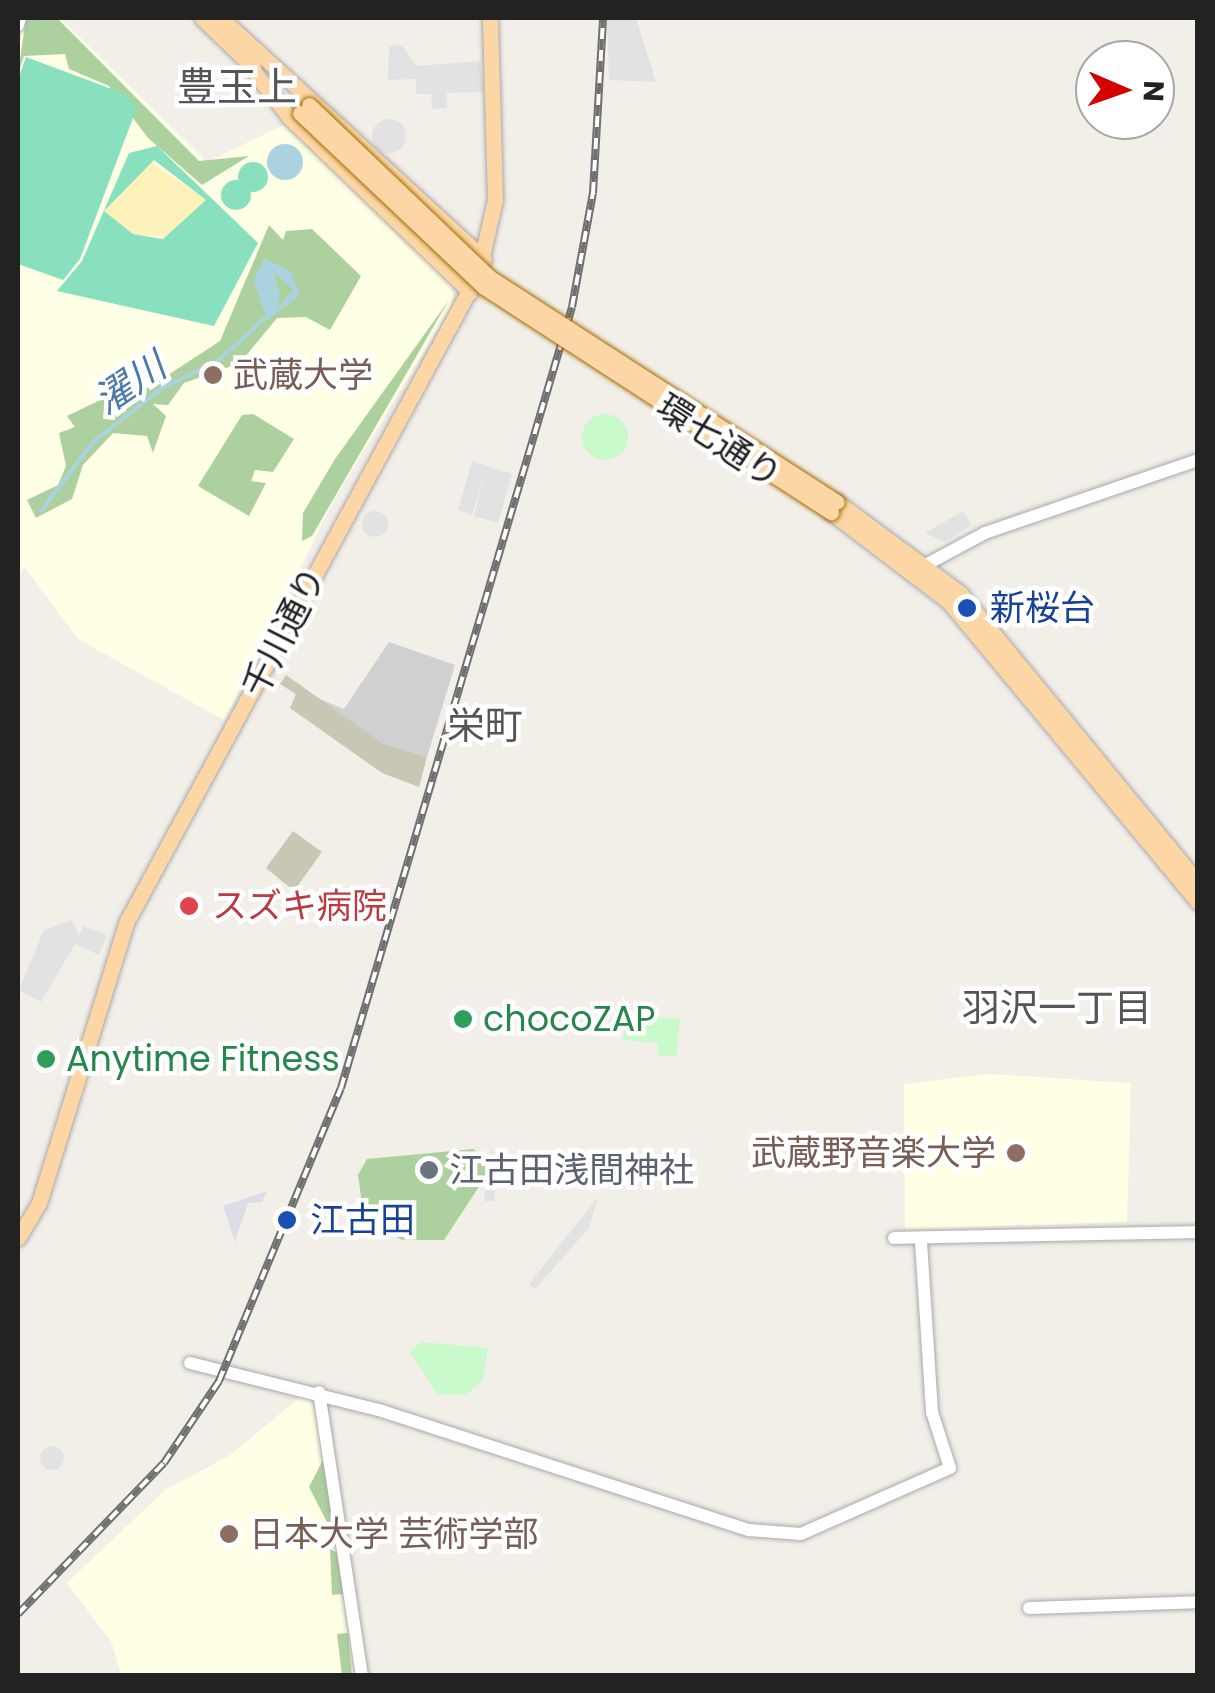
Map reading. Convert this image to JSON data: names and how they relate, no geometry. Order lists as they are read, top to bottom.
{
  "streets": {
    "main road": ["環七通り", "千川通り"]
  },
  "districts": ["豊玉上", "栄町", "羽沢一丁目"],
  "water": ["濯川"],
  "places": [
    "武蔵大学",
    "新桜台",
    "スズキ病院",
    "chocoZAP",
    "Anytime Fitness",
    "武蔵野音楽大学",
    "江古田浅間神社",
    "江古田",
    "日本大学 芸術学部"
  ],
  "north": "right"
}
